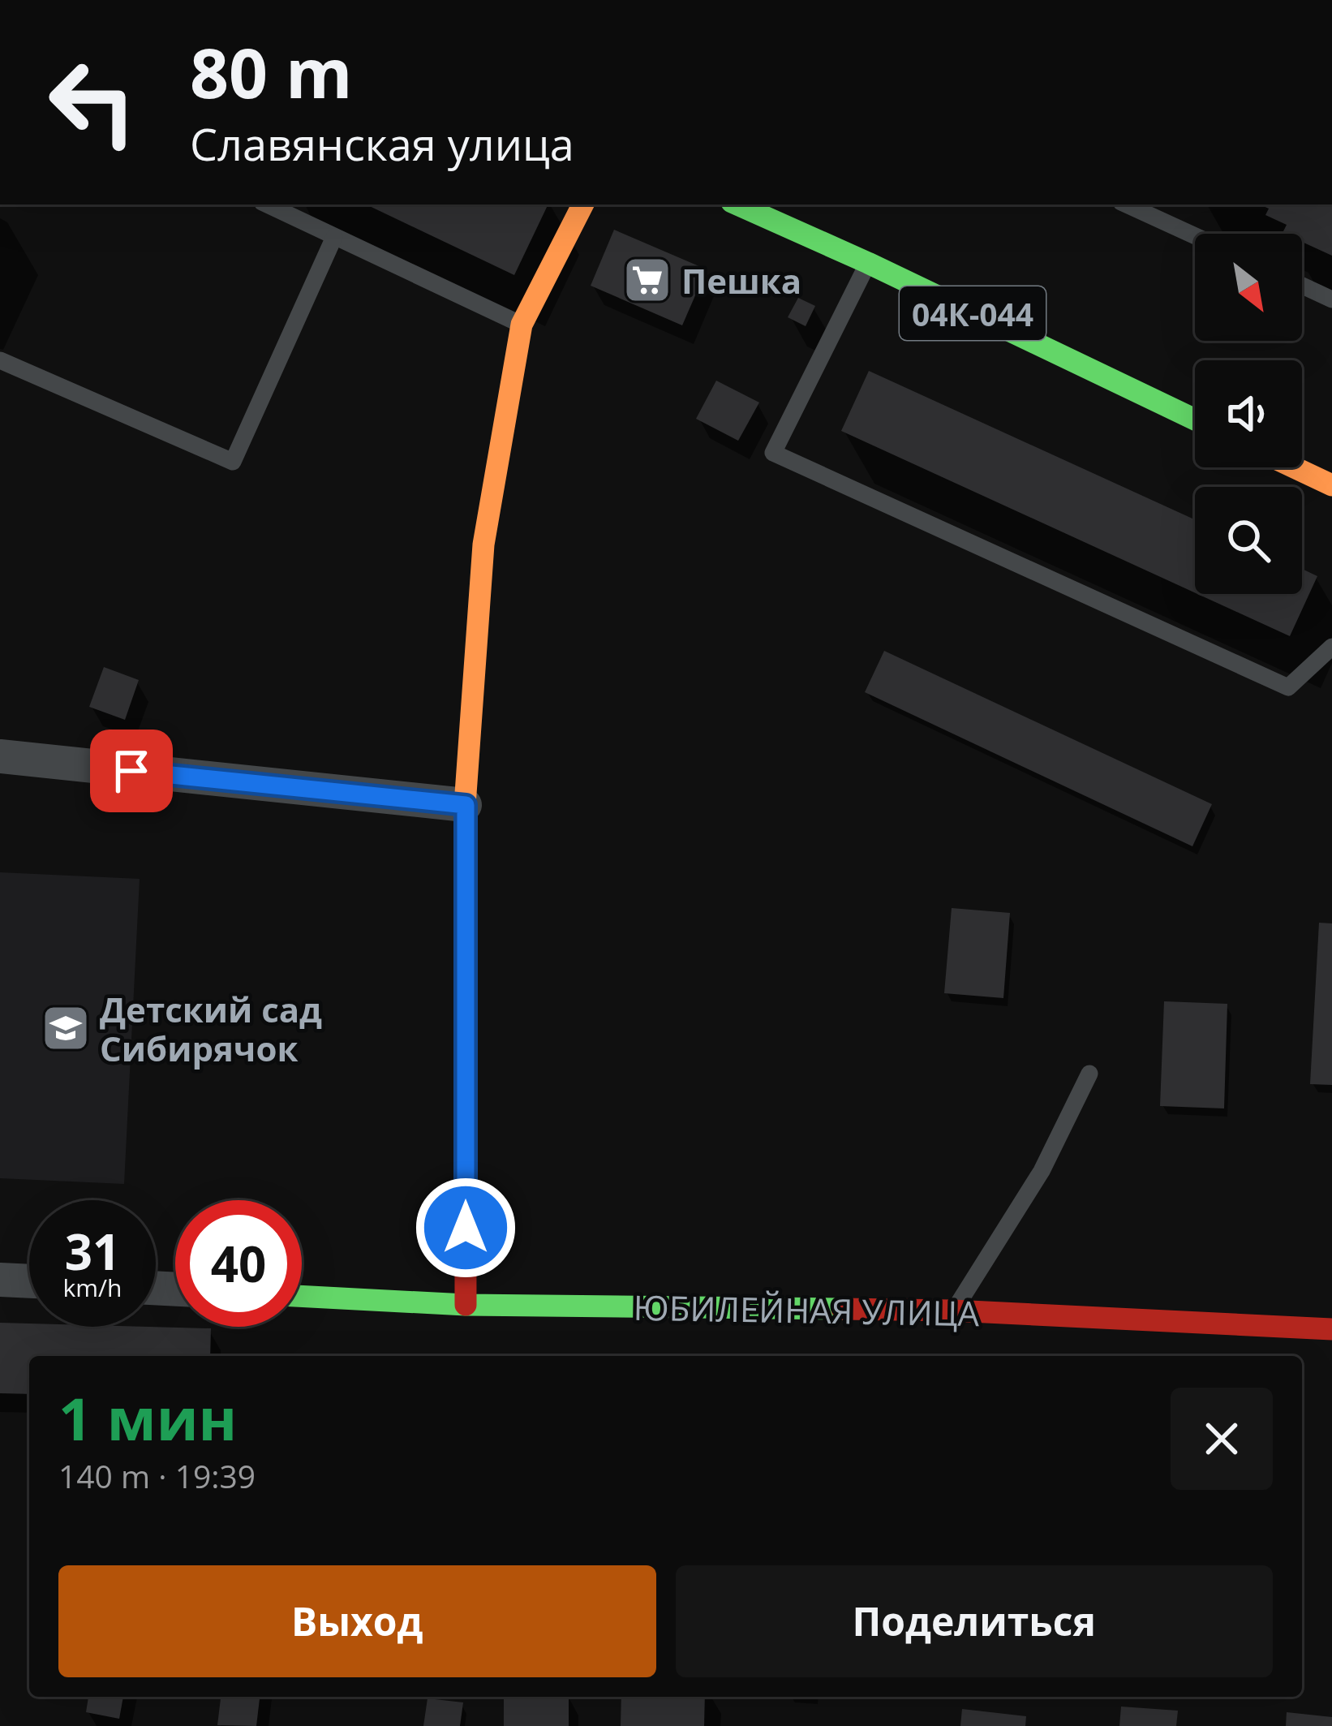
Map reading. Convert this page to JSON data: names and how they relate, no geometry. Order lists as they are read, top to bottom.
{
  "streets": {
    "street": ["04К-044", "ЮБИЛЕЙНАЯ УЛИЦА"]
  },
  "places": {
    "supermarket": ["Пешка"],
    "school or university": ["Детский сад Сибирячок"]
  },
  "north": "bottom right",
  "page": {
    "turn": ["80 m", "Славянская улица"],
    "speed": "31 km/h",
    "limit": "40",
    "heading": ["1 мин", "140 m · 19:39"],
    "buttons": ["Выход", "Поделиться"]
  }
}
